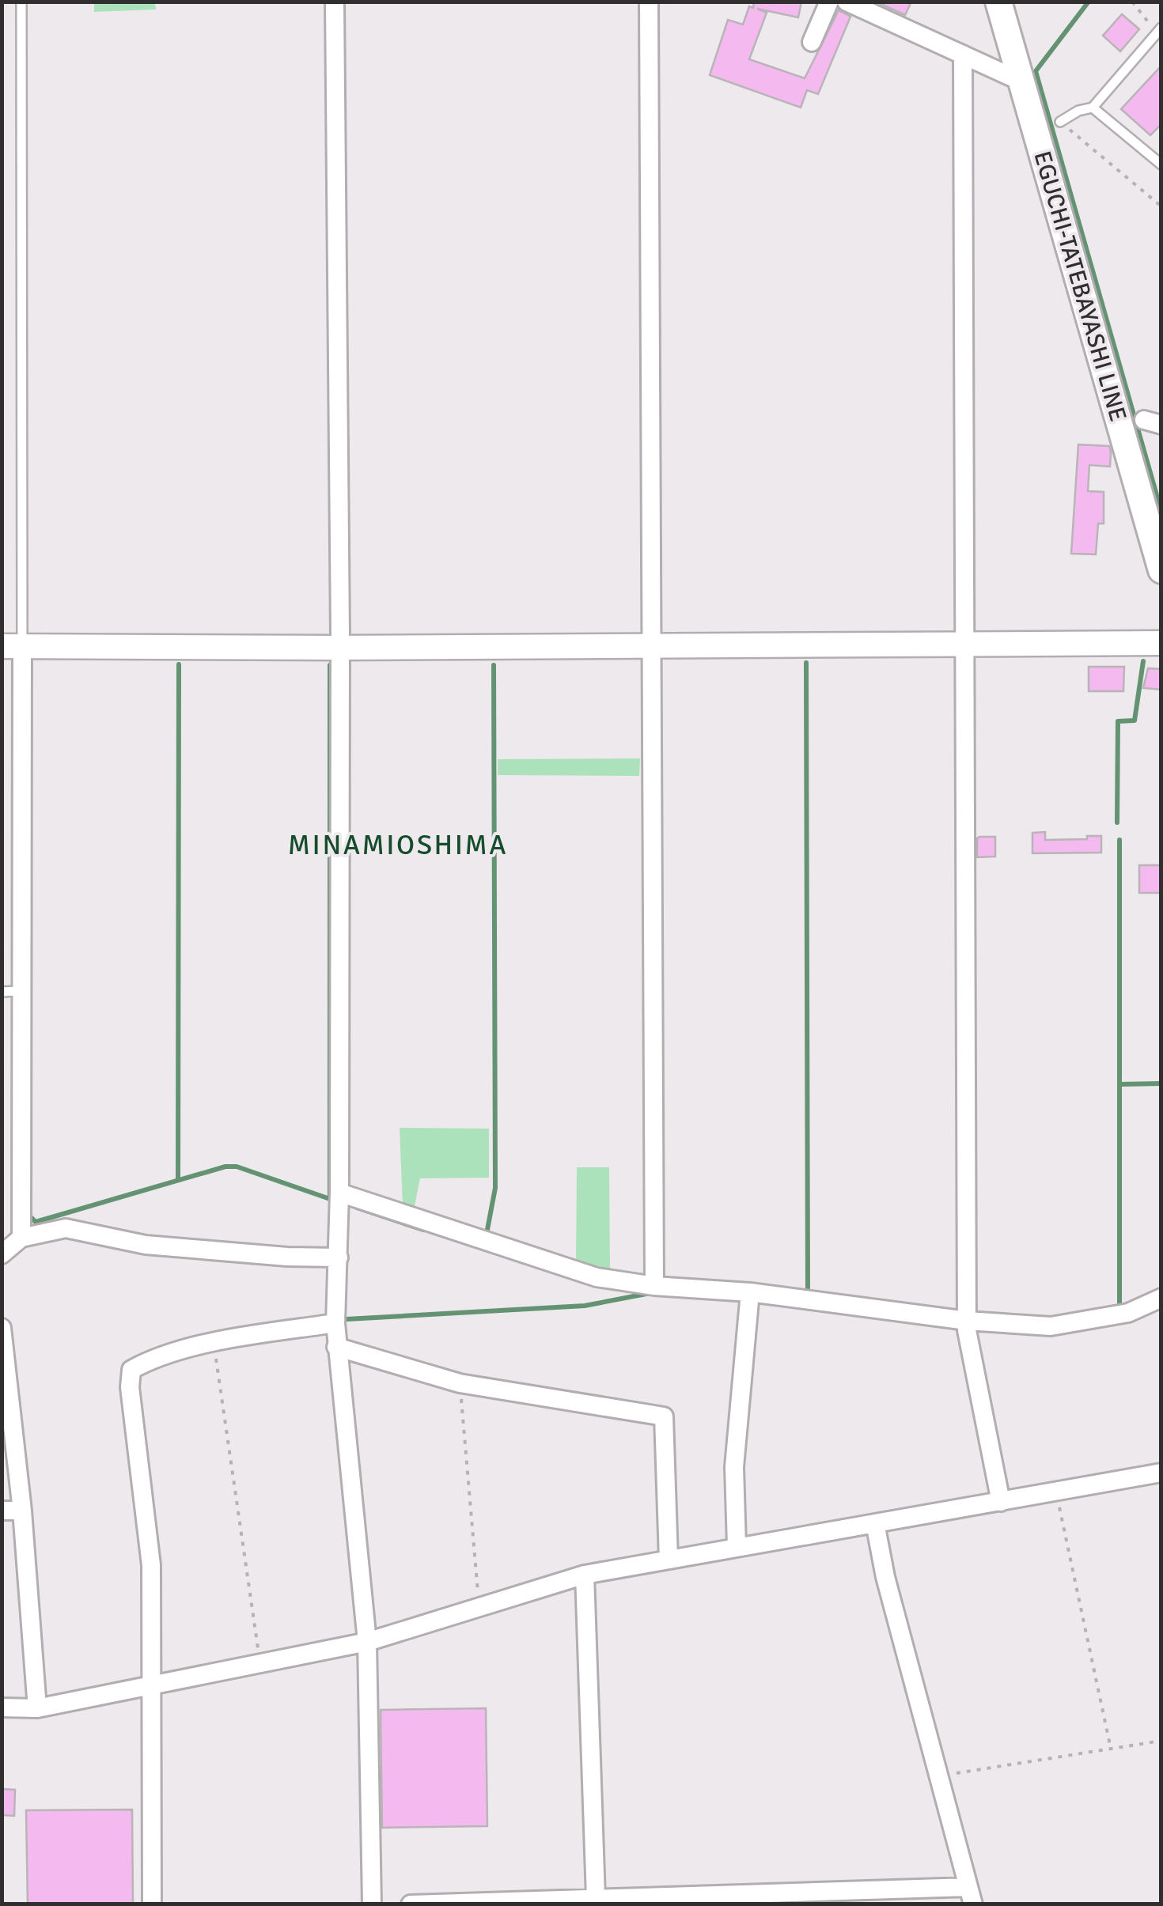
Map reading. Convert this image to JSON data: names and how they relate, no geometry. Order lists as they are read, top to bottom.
{
  "streets": {
    "main road": ["EGUCHI-TATEBAYASHI LINE"]
  },
  "districts": ["MINAMIOSHIMA"]
}
